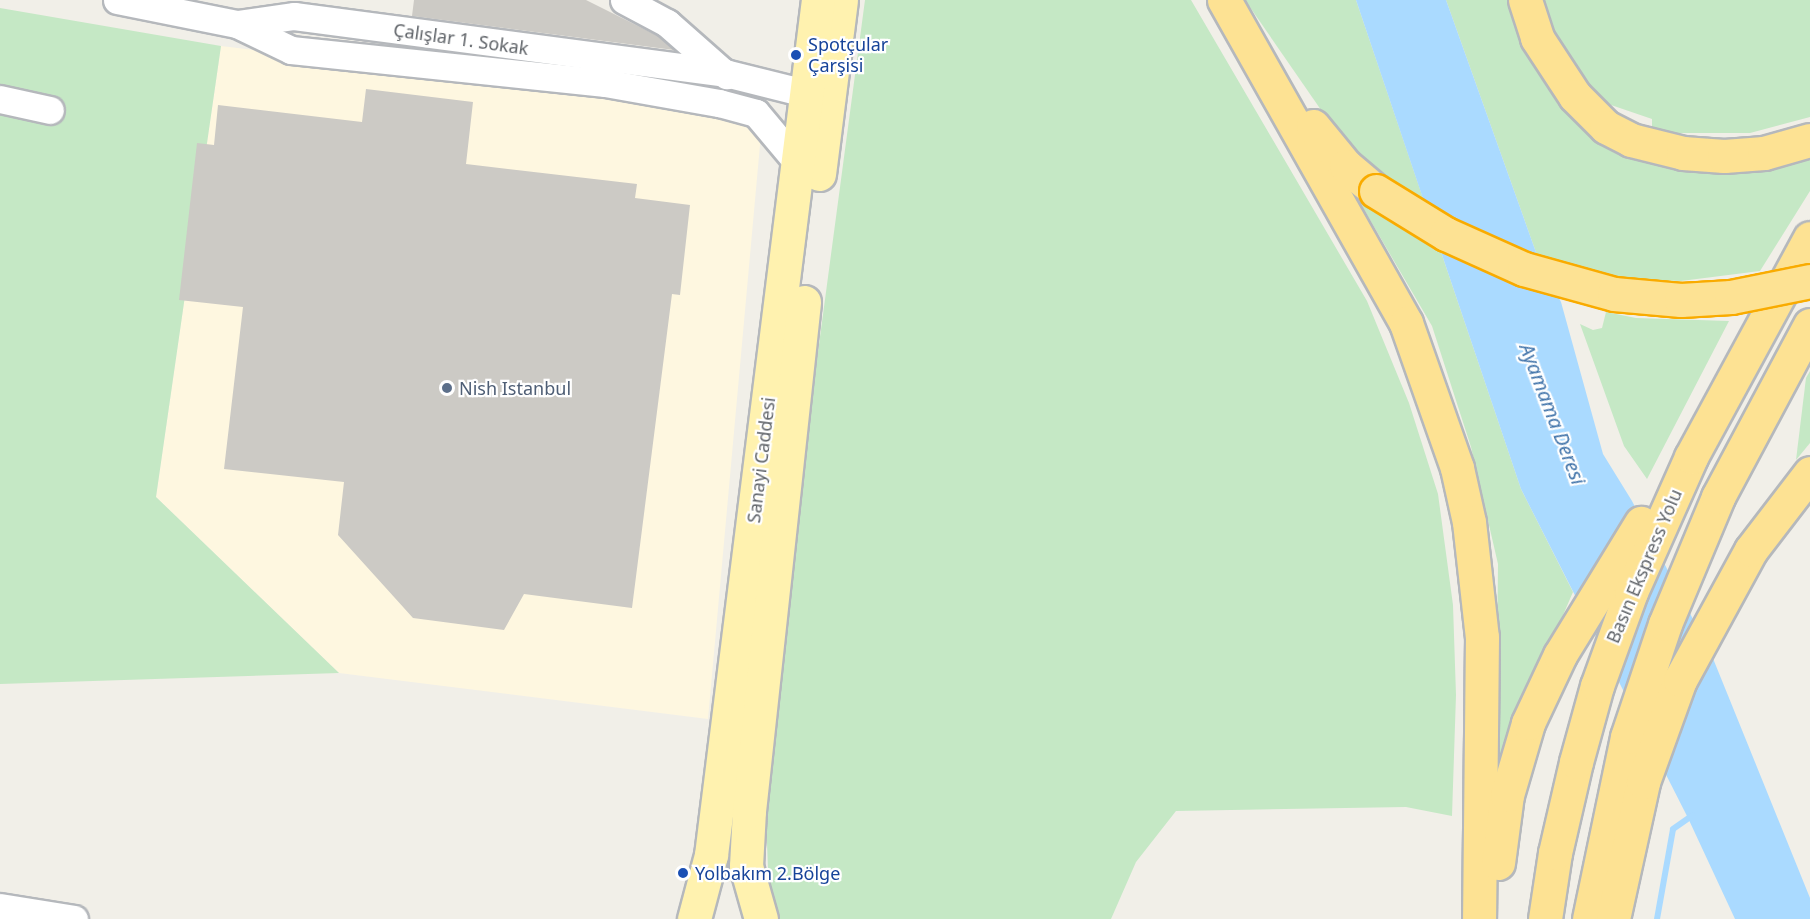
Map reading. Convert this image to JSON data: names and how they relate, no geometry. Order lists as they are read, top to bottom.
{
  "streets": {
    "highway": ["Basın Ekspress Yolu"],
    "main road": ["Sanayi Caddesi"],
    "street": ["Çalışlar 1. Sokak"]
  },
  "crossings": [
    ["Çalışlar 1. Sokak", "Sanayi Caddesi"]
  ],
  "water": ["Ayamama Deresi"],
  "places": ["Spotçular Çarşisi", "Nish Istanbul", "Yolbakım 2.Bölge"]
}
